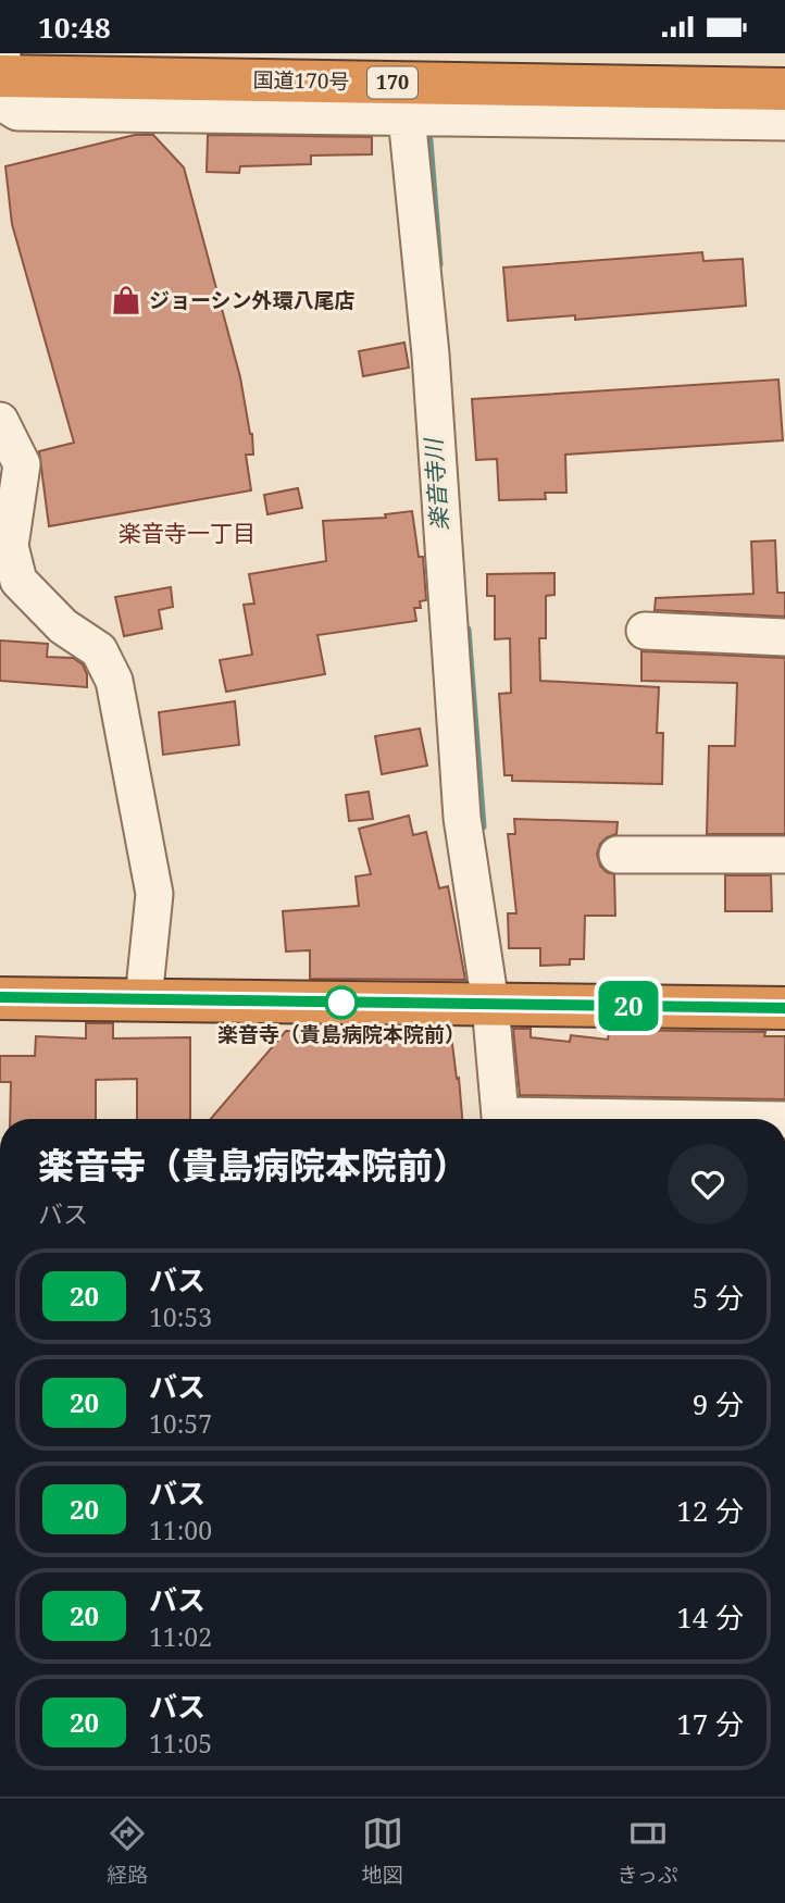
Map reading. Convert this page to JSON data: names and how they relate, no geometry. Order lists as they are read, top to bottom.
{
  "streets": {
    "highway": ["国道170号", "170"]
  },
  "districts": ["楽音寺一丁目"],
  "water": ["楽音寺川"],
  "places": {
    "shop": ["ジョーシン外環八尾店"],
    "other": ["楽音寺（貴島病院本院前）"]
  },
  "lines": ["bus line 20"],
  "page": {
    "status": "10:48",
    "on_map": "20",
    "heading": ["楽音寺（貴島病院本院前）", "バス"],
    "list": [
      {
        "mark": "20",
        "name": "バス",
        "note": "10:53",
        "value": "5 分"
      },
      {
        "mark": "20",
        "name": "バス",
        "note": "10:57",
        "value": "9 分"
      },
      {
        "mark": "20",
        "name": "バス",
        "note": "11:00",
        "value": "12 分"
      },
      {
        "mark": "20",
        "name": "バス",
        "note": "11:02",
        "value": "14 分"
      },
      {
        "mark": "20",
        "name": "バス",
        "note": "11:05",
        "value": "17 分"
      }
    ],
    "tabs": ["経路", "地図", "きっぷ"]
  }
}
